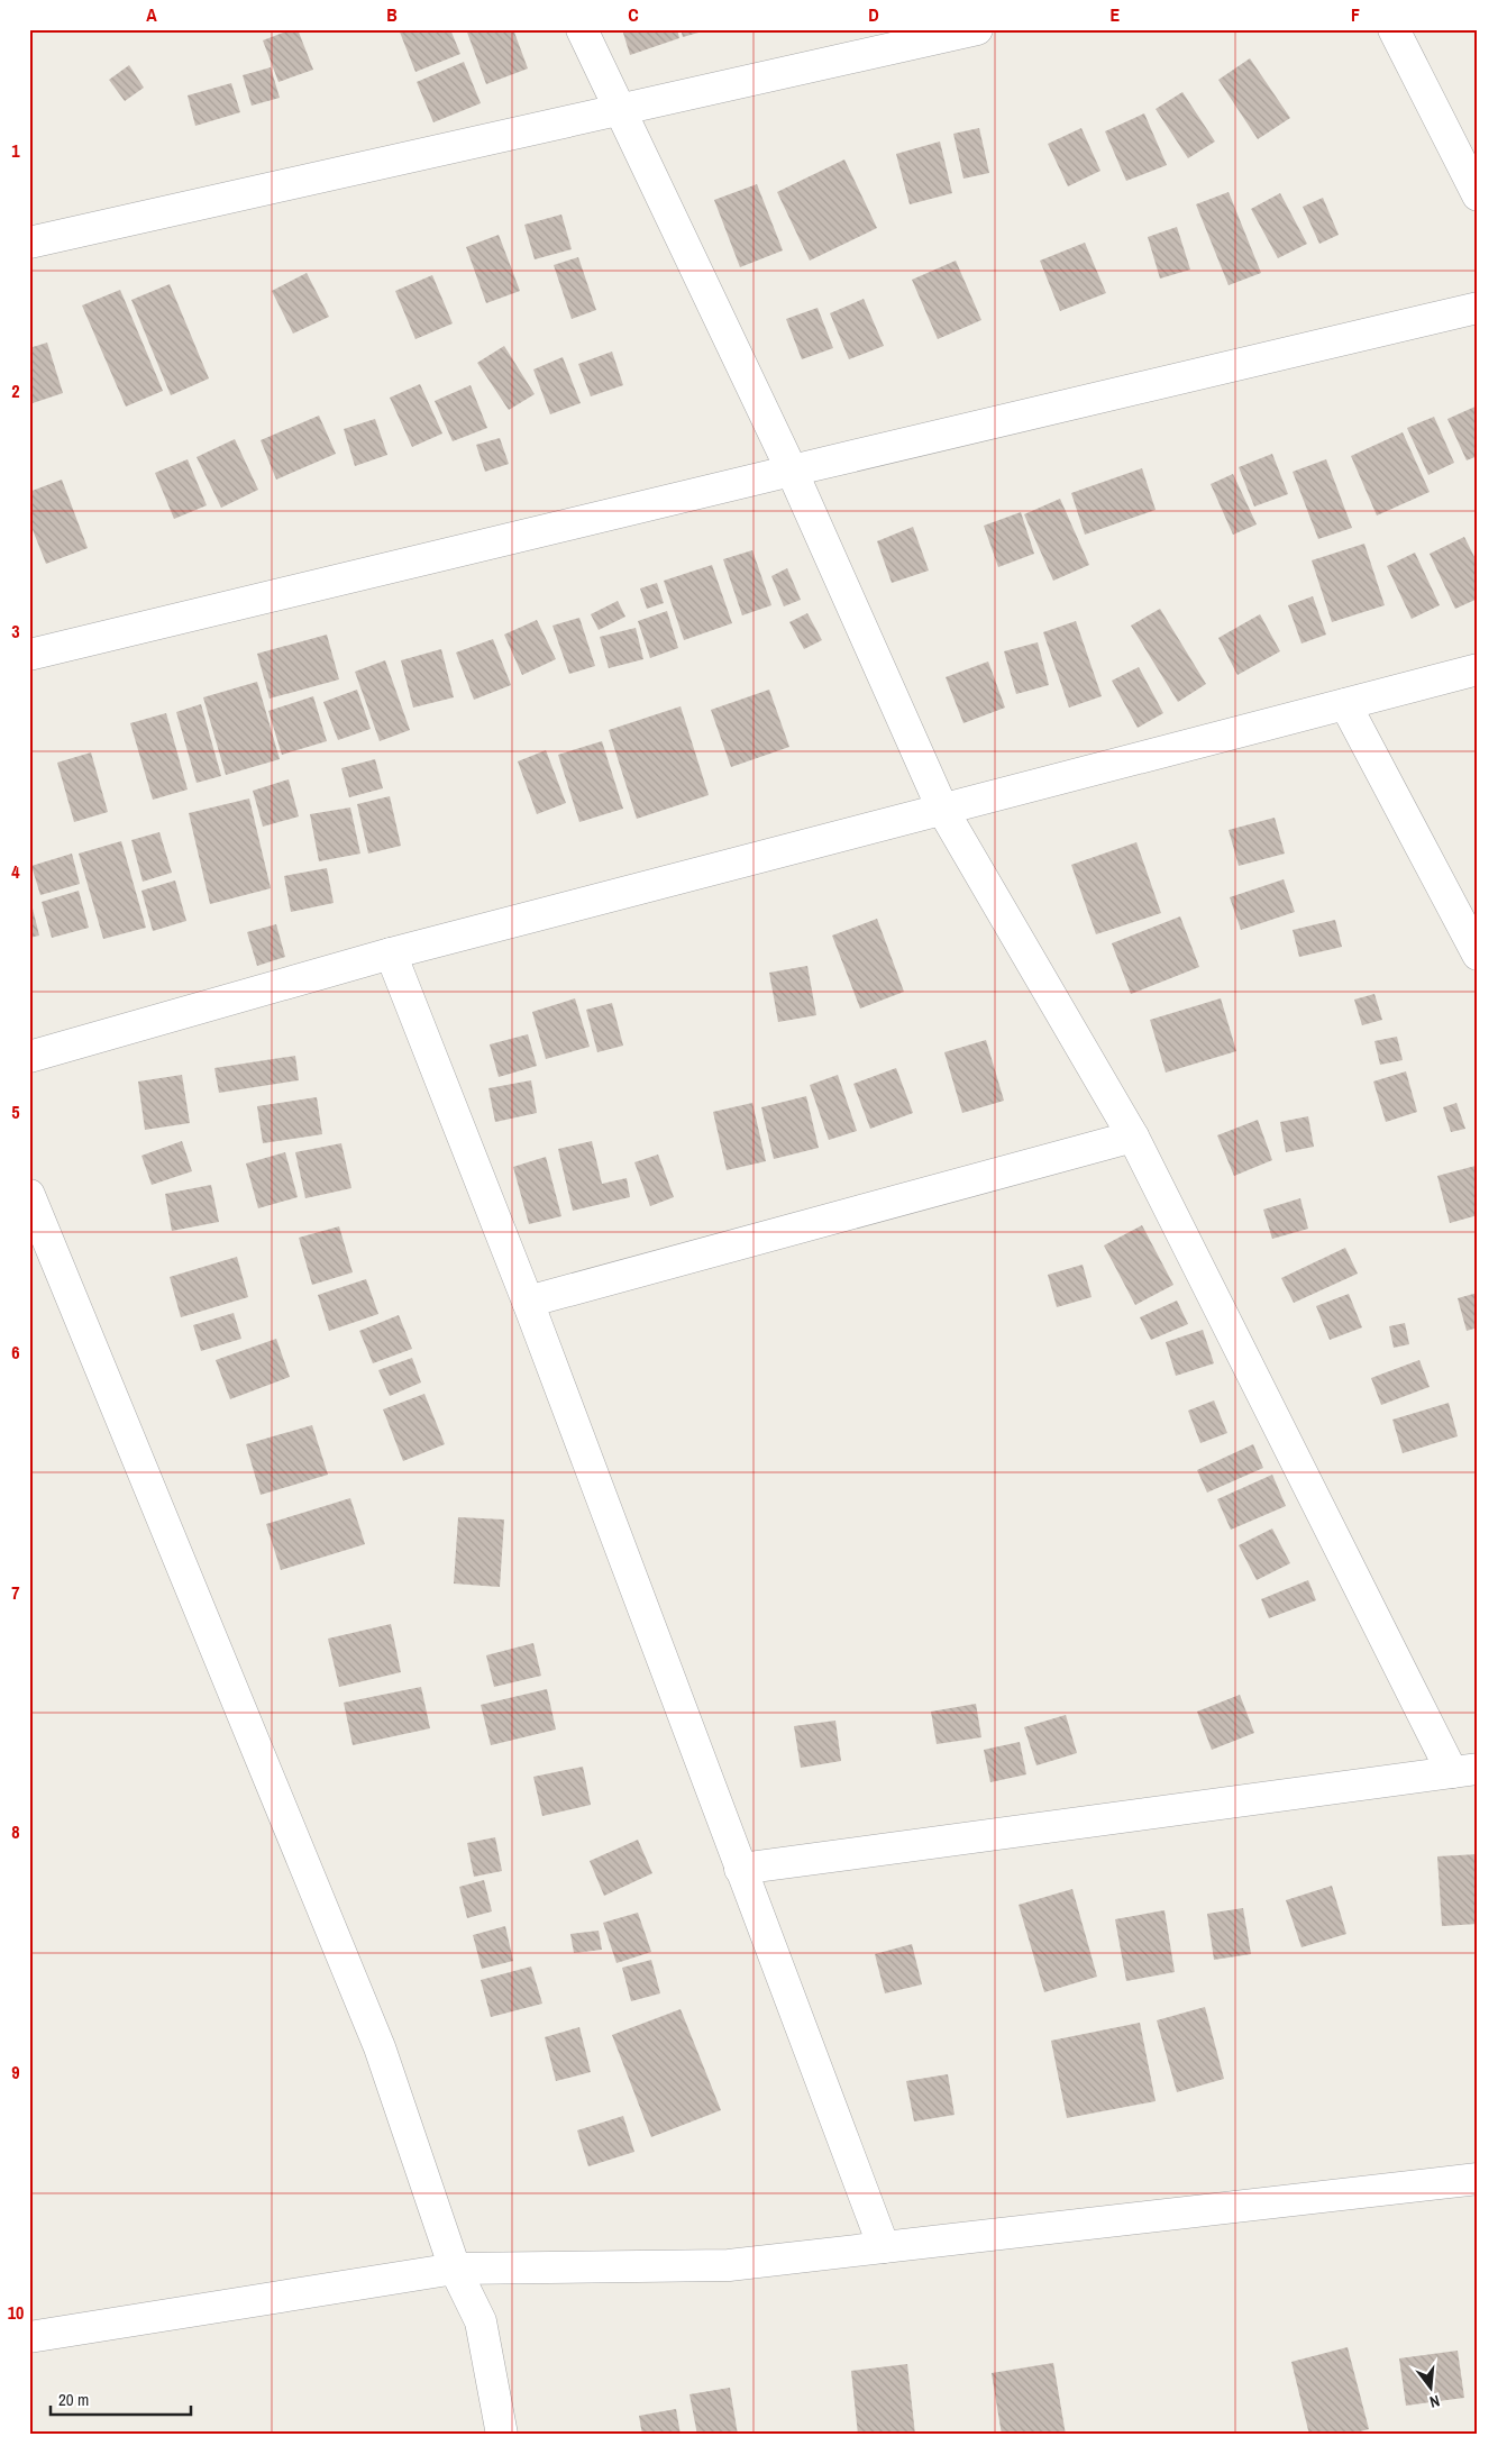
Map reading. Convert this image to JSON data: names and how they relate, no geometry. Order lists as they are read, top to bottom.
{
  "scale_bar": "20 m",
  "north": "bottom",
  "grid": {
    "columns": [
      "A",
      "B",
      "C",
      "D",
      "E",
      "F"
    ],
    "rows": [
      "1",
      "2",
      "3",
      "4",
      "5",
      "6",
      "7",
      "8",
      "9",
      "10"
    ]
  }
}
